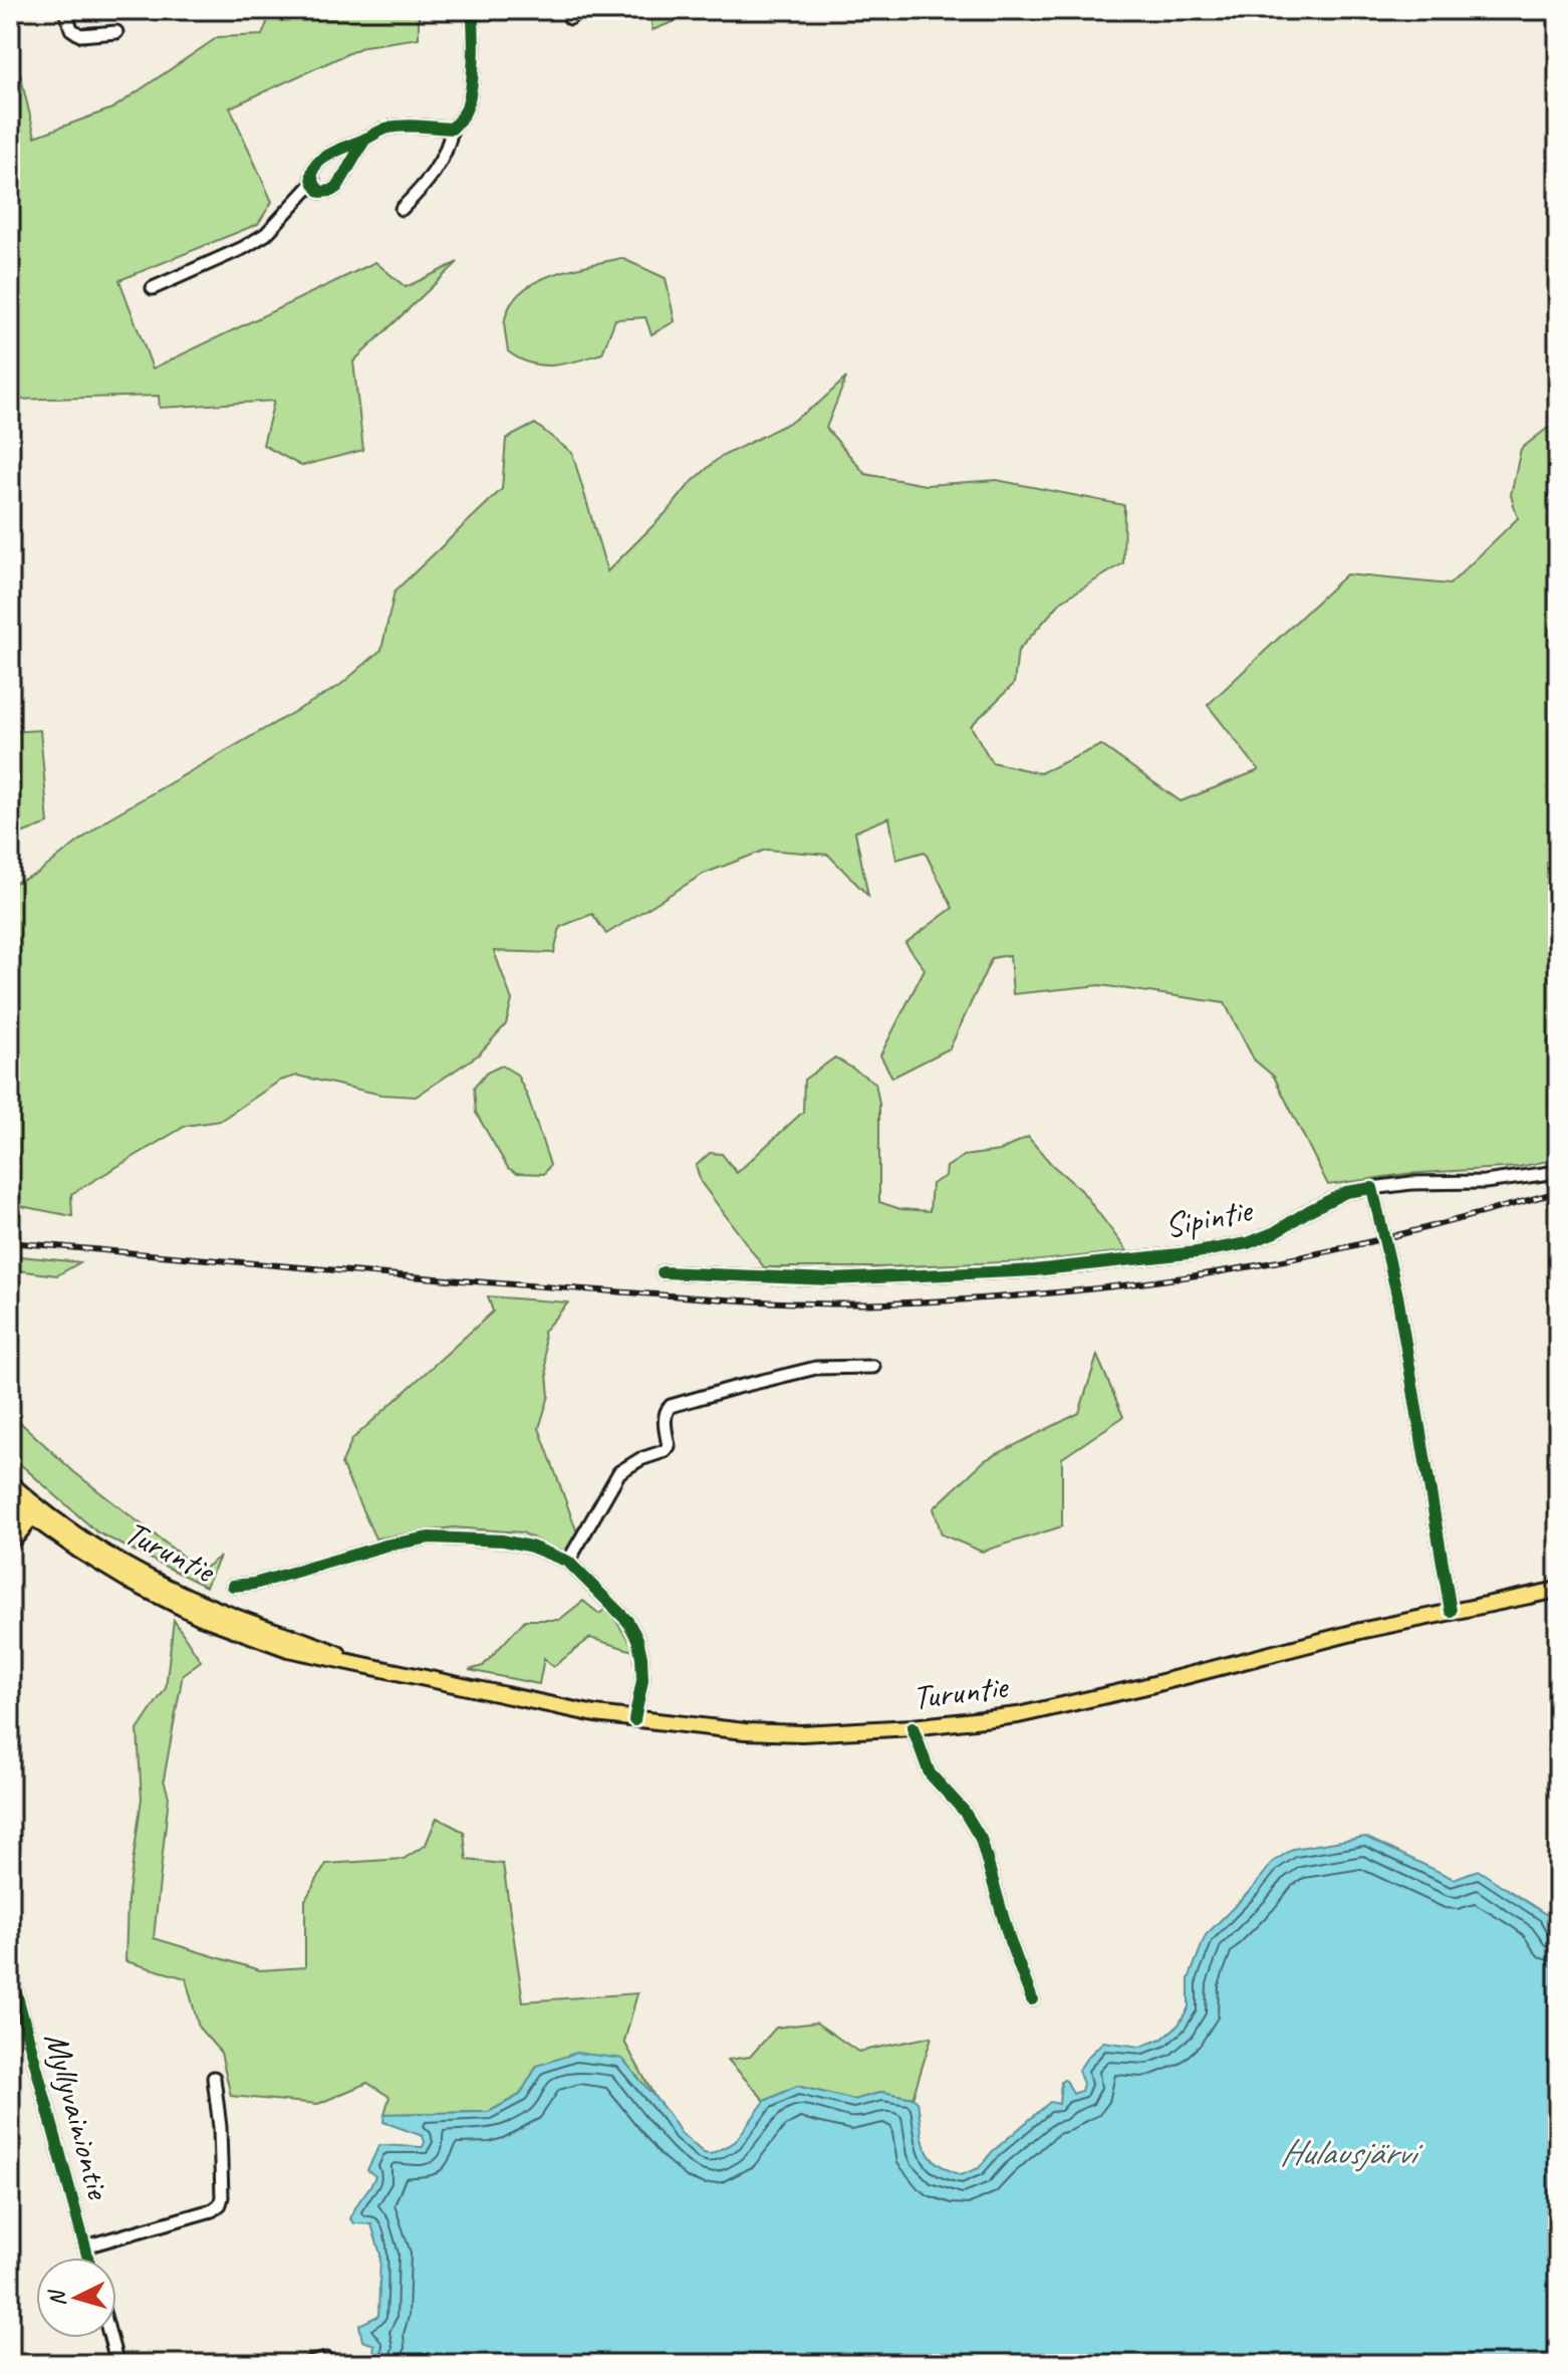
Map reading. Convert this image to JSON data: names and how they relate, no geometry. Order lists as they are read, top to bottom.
{
  "streets": {
    "main road": ["Turuntie"],
    "street": ["Sipintie", "Myllyvainiontie"]
  },
  "water": ["Hulausjärvi"],
  "north": "left"
}
